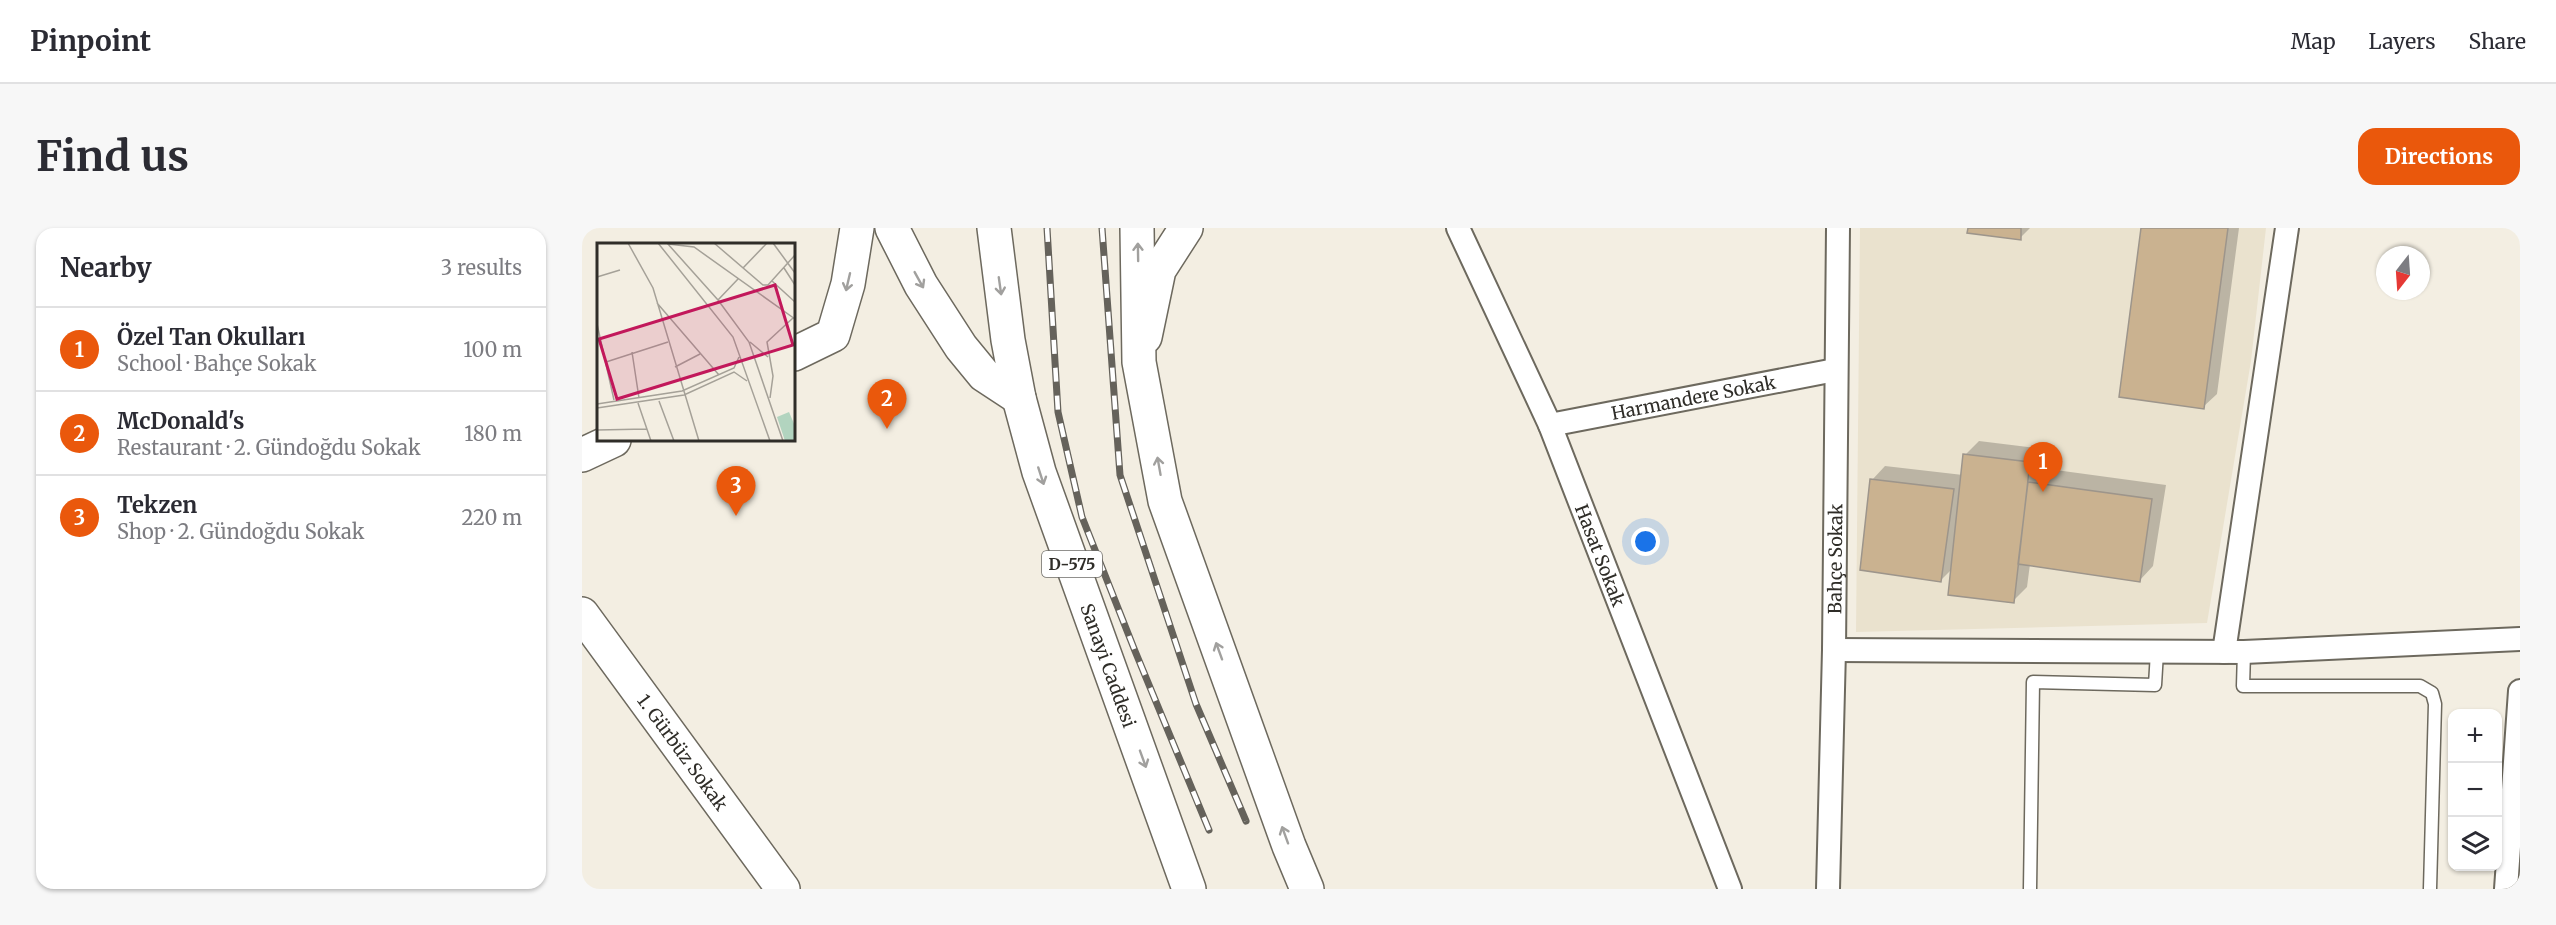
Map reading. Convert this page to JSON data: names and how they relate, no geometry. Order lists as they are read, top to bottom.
{
  "streets": {
    "main road": ["D-575", "Sanayi Caddesi", "1. Gürbüz Sokak"],
    "street": ["Harmandere Sokak", "Hasat Sokak", "Bahçe Sokak"]
  },
  "crossings": [
    ["Harmandere Sokak", "Hasat Sokak"],
    ["Harmandere Sokak", "Bahçe Sokak"]
  ],
  "north": "bottom",
  "page": {
    "header": "Pinpoint",
    "nav": ["Map", "Layers", "Share"],
    "buttons": "Directions",
    "title": "Find us",
    "heading": ["Nearby", "3 results"],
    "list": [
      {
        "mark": "1",
        "name": "Özel Tan Okulları",
        "note": "School · Bahçe Sokak",
        "value": "100 m"
      },
      {
        "mark": "2",
        "name": "McDonald's",
        "note": "Restaurant · 2. Gündoğdu Sokak",
        "value": "180 m"
      },
      {
        "mark": "3",
        "name": "Tekzen",
        "note": "Shop · 2. Gündoğdu Sokak",
        "value": "220 m"
      }
    ],
    "pins": ["2", "1", "3"],
    "map_buttons": ["+", "−"]
  }
}
